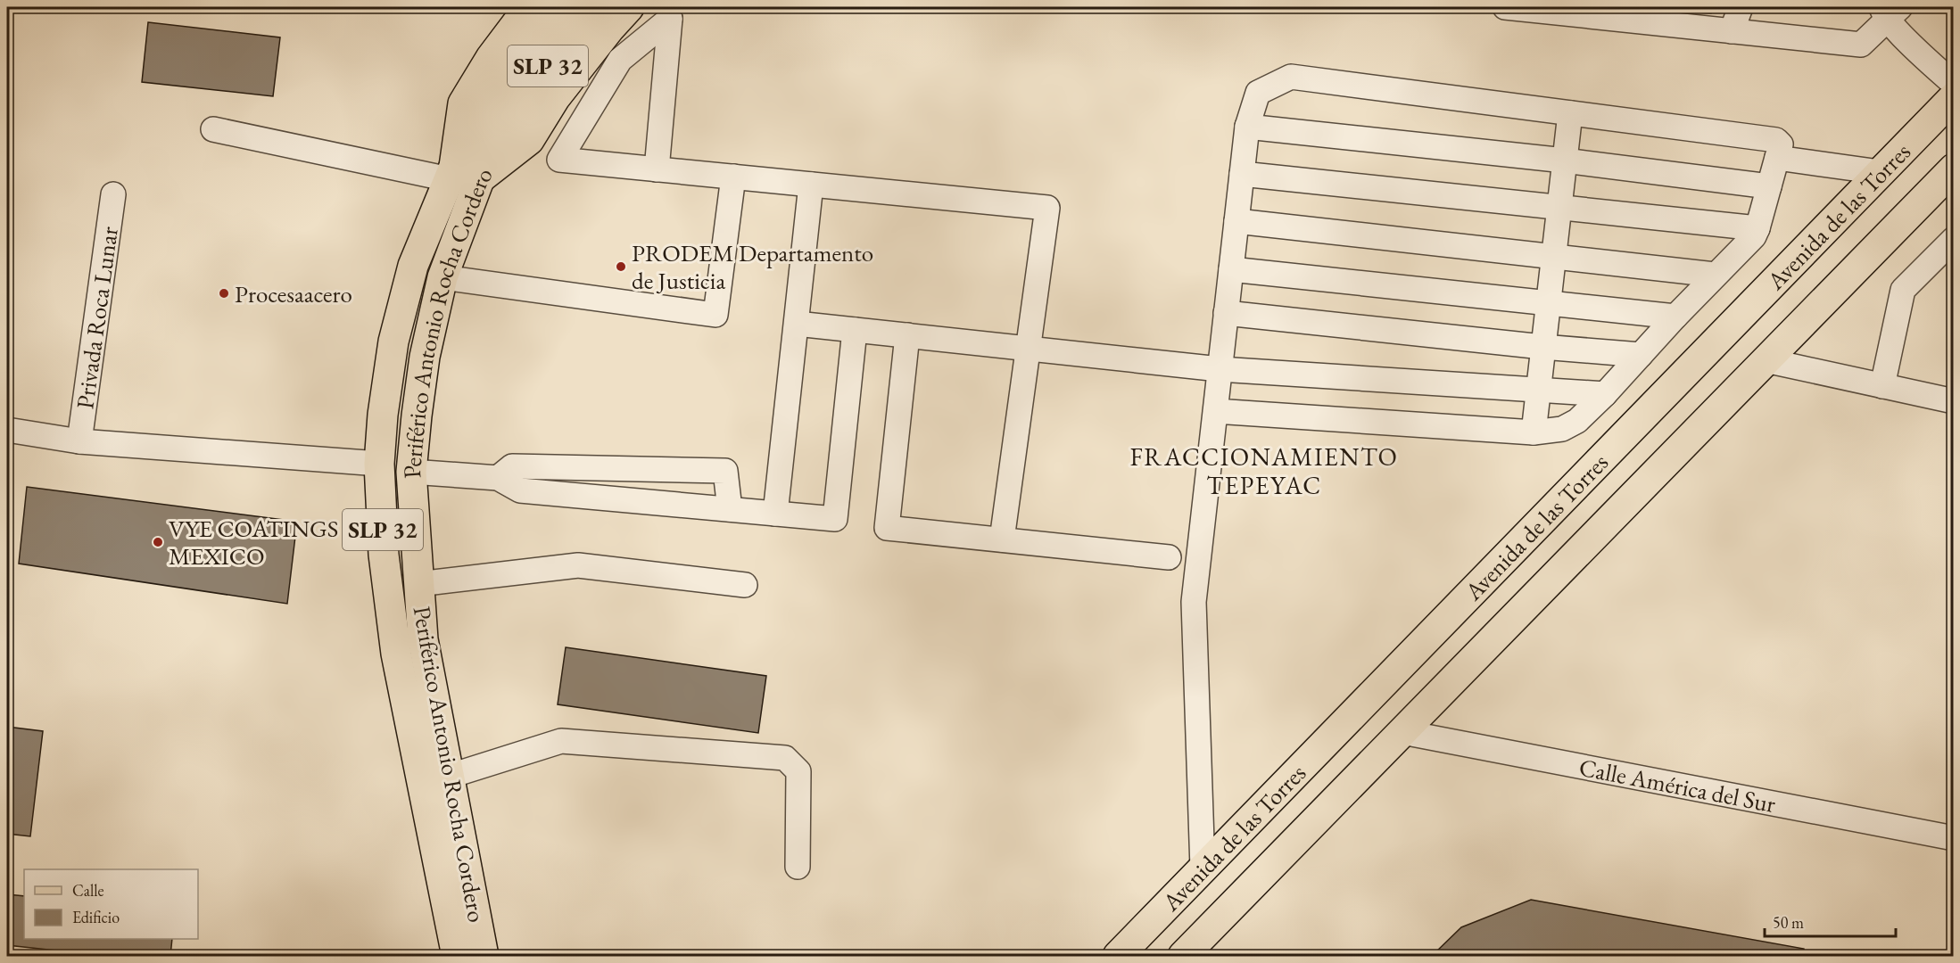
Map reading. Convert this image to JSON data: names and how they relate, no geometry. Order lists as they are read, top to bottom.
{
  "streets": {
    "main road": ["SLP 32", "Avenida de las Torres", "Periférico Antonio Rocha Cordero"],
    "street": ["Privada Roca Lunar", "Calle América del Sur"]
  },
  "crossings": [
    ["Avenida de las Torres", "Calle América del Sur"]
  ],
  "districts": ["FRACCIONAMIENTO TEPEYAC"],
  "places": ["PRODEM Departamento de Justicia", "Procesaacero", "VYE COATINGS MEXICO"],
  "legend": ["Calle", "Edificio"],
  "scale_bar": "50 m"
}
